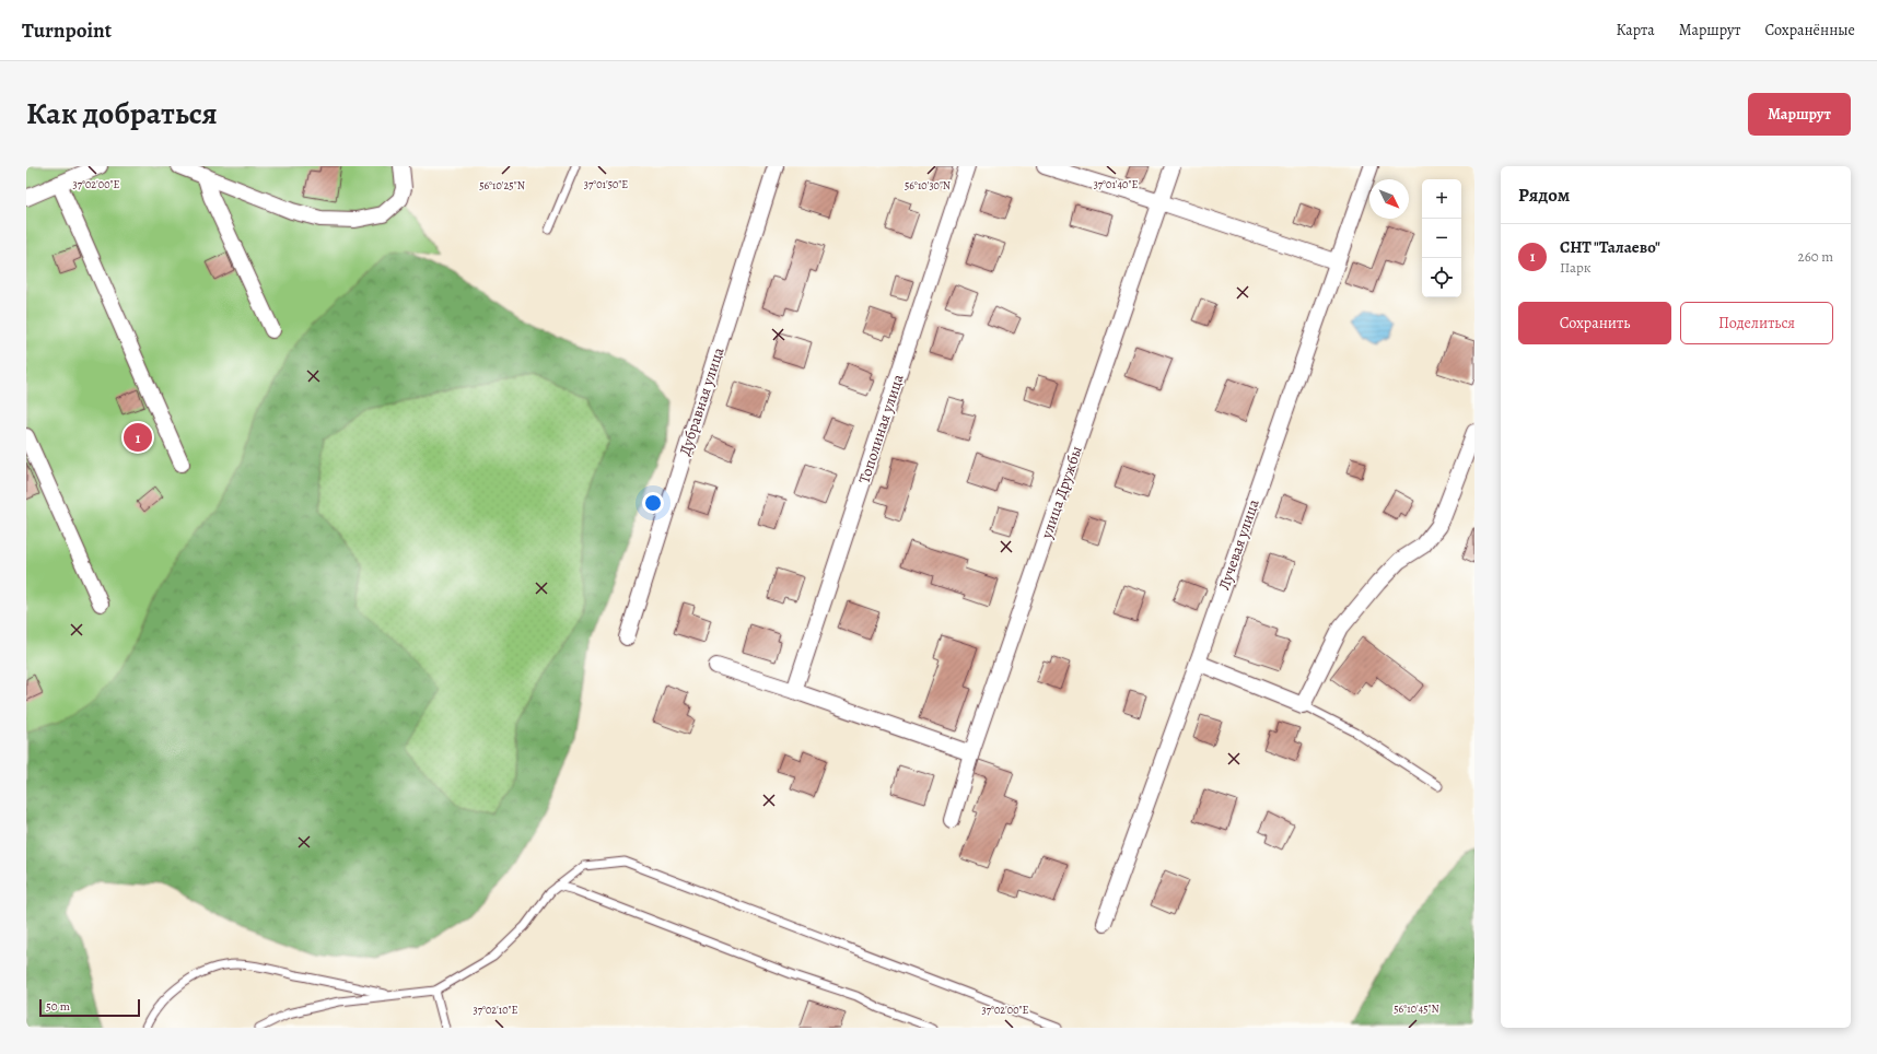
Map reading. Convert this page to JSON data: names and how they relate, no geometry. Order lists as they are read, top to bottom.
{
  "streets": {
    "street": [
      "Дубравная улица",
      "Тополиная улица",
      "улица Дружбы",
      "Лучевая улица"
    ]
  },
  "scale_bar": "50 m",
  "north": "bottom right",
  "page": {
    "header": "Turnpoint",
    "nav": ["Карта", "Маршрут", "Сохранённые"],
    "title": "Как добраться",
    "buttons": [
      "Маршрут",
      ["Сохранить", "Поделиться"]
    ],
    "heading": "Рядом",
    "map_buttons": ["+", "−"],
    "list": [
      {
        "mark": "1",
        "name": "СНТ \"Талаево\"",
        "note": "Парк",
        "value": "260 m"
      }
    ],
    "pins": "1",
    "scale": "50 m"
  },
  "coordinates": [
    "37°01'50\"E",
    "37°01'40\"E",
    "37°02'00\"E",
    "56°10'25\"N",
    "56°10'30\"N",
    "56°10'45\"N",
    "37°02'10\"E"
  ]
}
